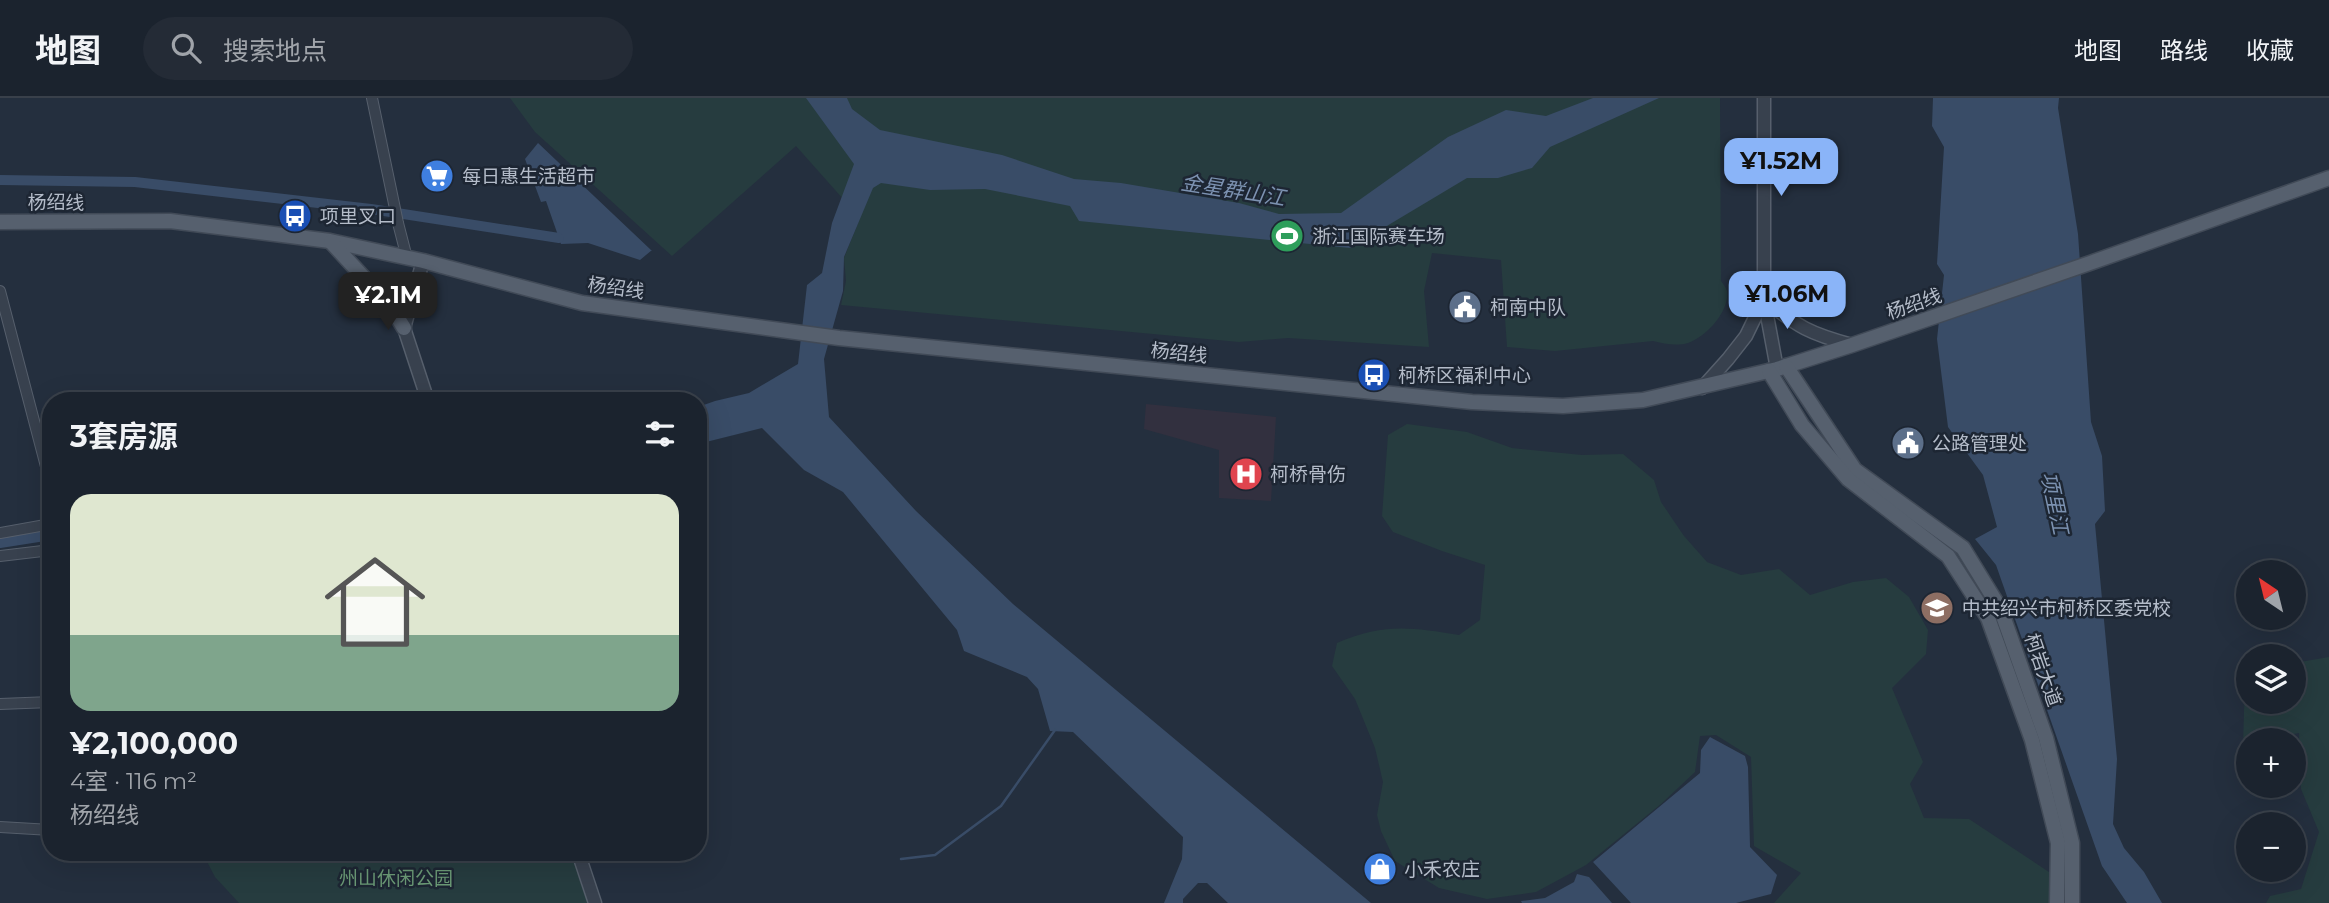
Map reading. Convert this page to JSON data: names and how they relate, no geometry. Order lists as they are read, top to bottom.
{
  "streets": {
    "main road": ["杨绍线", "柯岩大道"]
  },
  "crossings": [
    ["杨绍线", "柯岩大道"]
  ],
  "water": ["金星群山江", "项里江"],
  "parks": ["州山休闲公园"],
  "places": {
    "supermarket": ["每日惠生活超市"],
    "bus stop": ["项里叉口", "柯桥区福利中心"],
    "sports": ["浙江国际赛车场"],
    "public building": ["柯南中队", "公路管理处"],
    "hospital": ["柯桥骨伤"],
    "school or university": ["中共绍兴市柯桥区委党校"],
    "shop": ["小禾农庄"]
  },
  "north": "top left",
  "page": {
    "header": "地图",
    "search": "搜索地点",
    "nav": ["地图", "路线", "收藏"],
    "price": ["¥1.52M", "¥1.06M", "¥2.1M"],
    "heading": "3套房源",
    "list": [
      {
        "name": "¥2,100,000",
        "note": "4室 · 116 m² · 杨绍线"
      }
    ],
    "map_buttons": ["+", "−"]
  }
}
